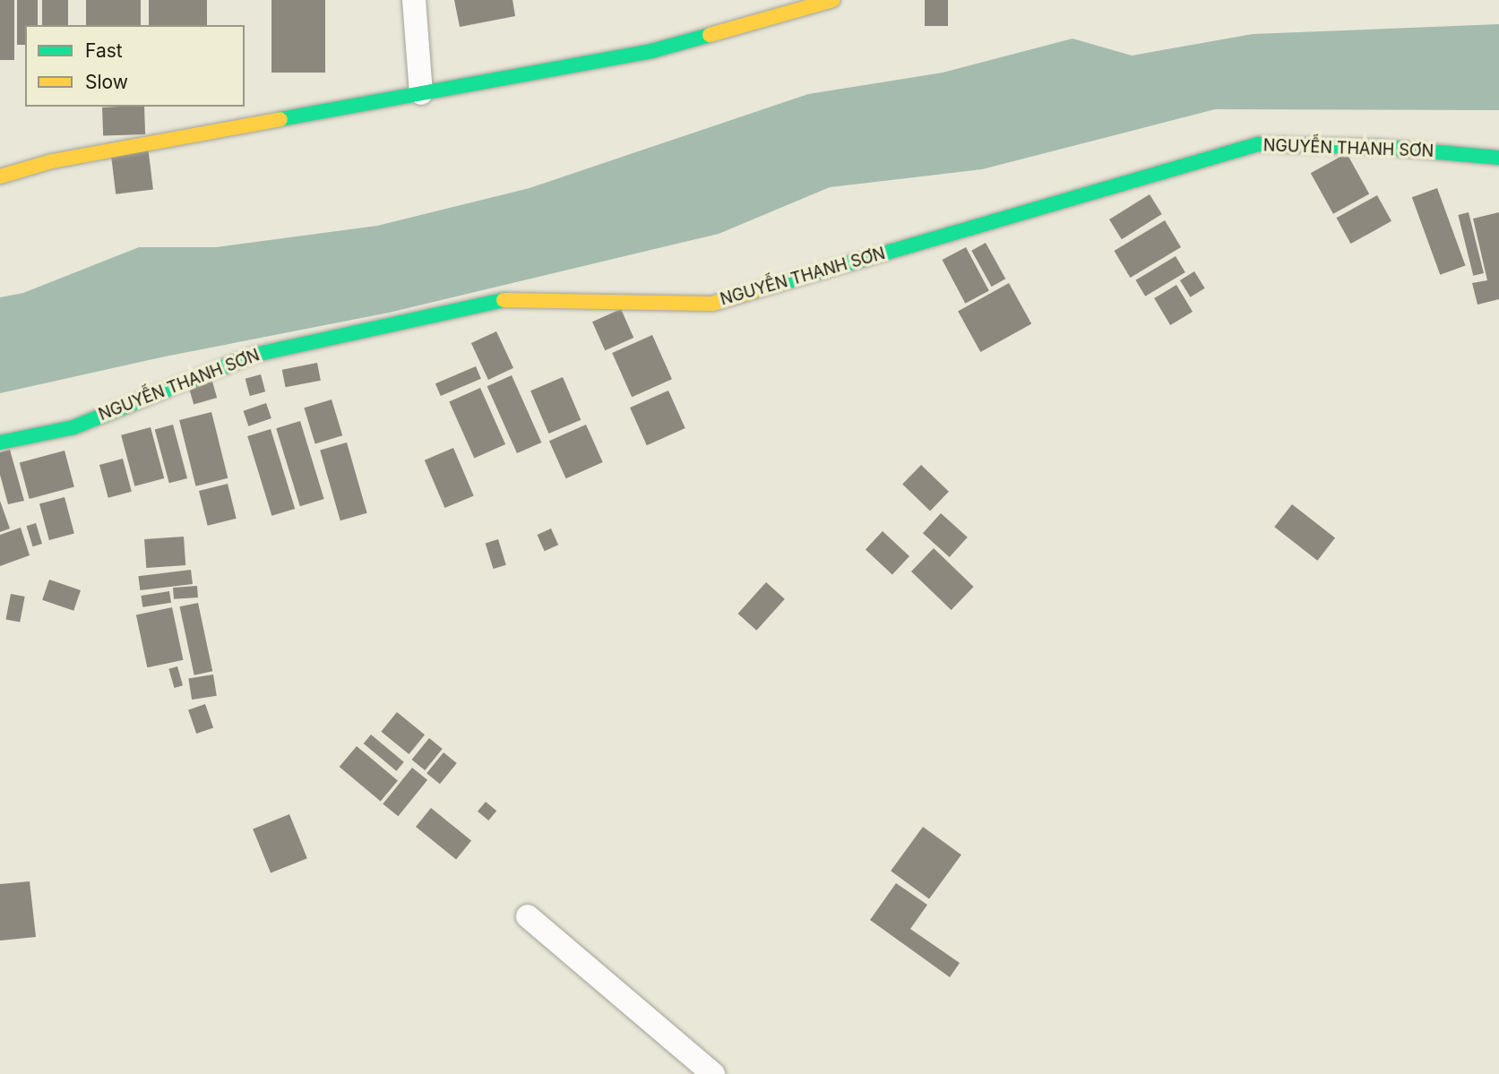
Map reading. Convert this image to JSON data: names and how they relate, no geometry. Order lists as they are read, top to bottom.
{
  "streets": {
    "street": ["NGUYỄN THANH SƠN"]
  },
  "legend": ["Fast", "Slow"]
}
